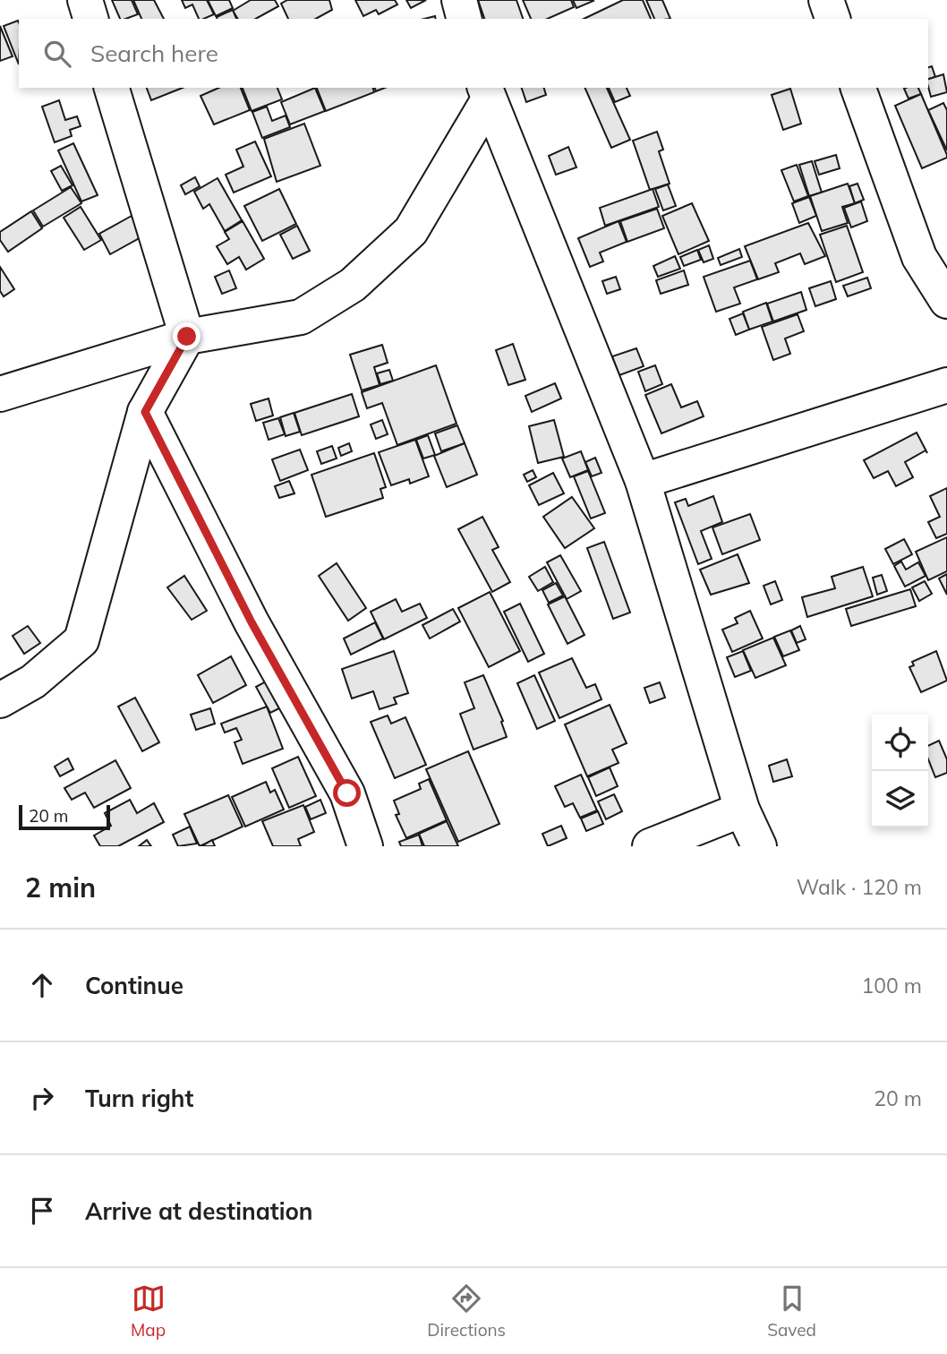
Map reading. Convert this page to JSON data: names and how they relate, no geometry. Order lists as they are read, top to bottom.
{
  "scale_bar": "20 m",
  "page": {
    "search": "Search here",
    "scale": "20 m",
    "heading": ["2 min", "Walk · 120 m"],
    "list": [
      ["Continue", "100 m"],
      ["Turn right", "20 m"],
      "Arrive at destination"
    ],
    "nav": ["Map", "Directions", "Saved"]
  }
}
